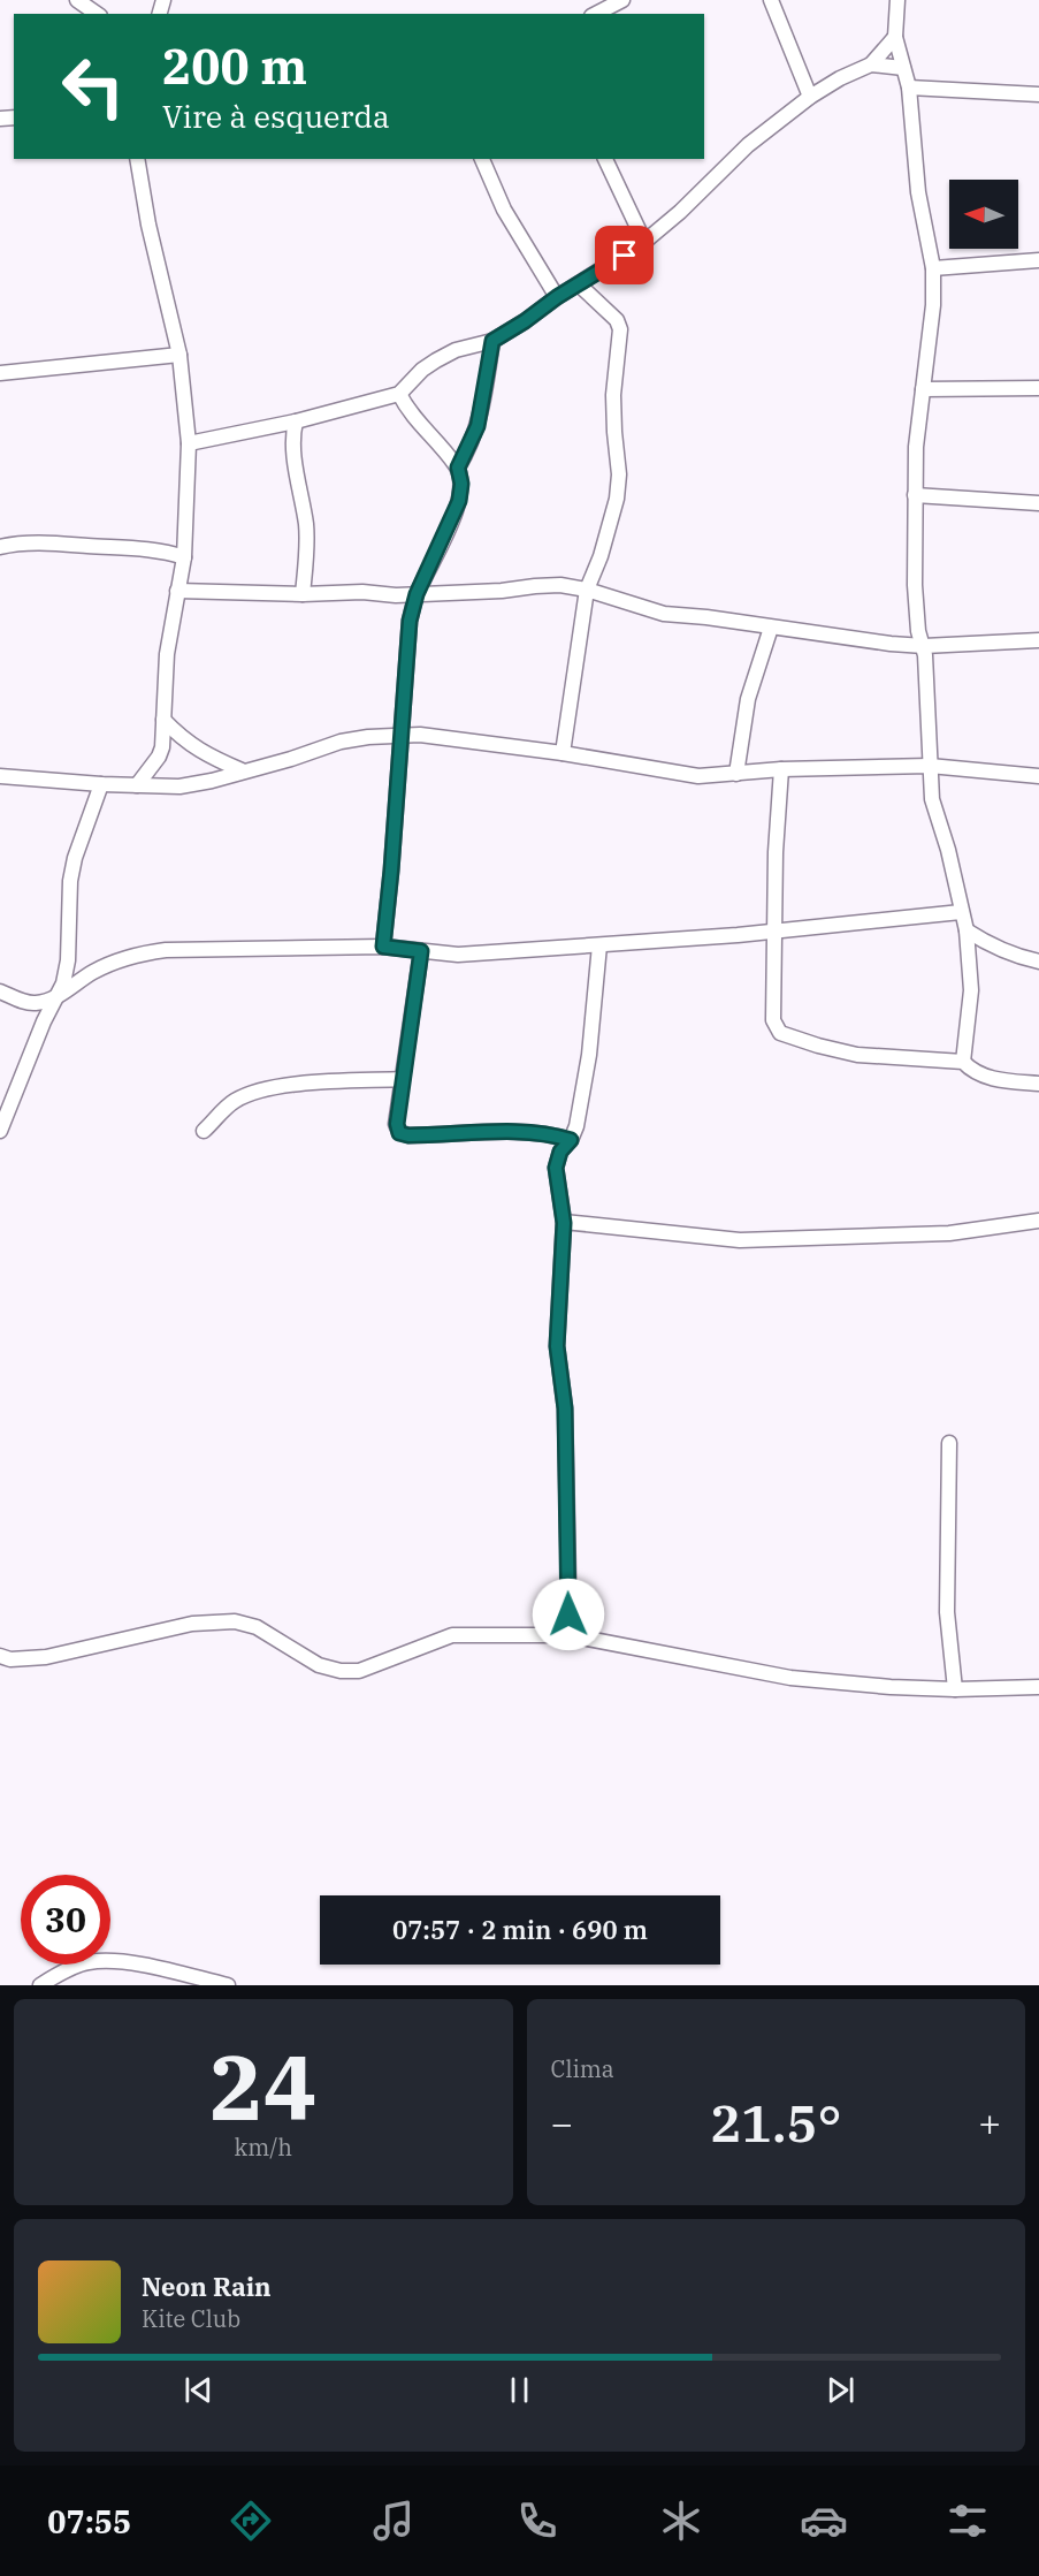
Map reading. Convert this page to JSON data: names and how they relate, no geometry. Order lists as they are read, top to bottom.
{
  "north": "left",
  "page": {
    "turn": ["200 m", "Vire à esquerda"],
    "limit": "30",
    "trip": "07:57 · 2 min · 690 m",
    "tile": [
      ["24", "km/h"],
      "Clima"
    ],
    "heat": ["−", "21.5°", "+"],
    "song": ["Neon Rain", "Kite Club"],
    "tabs": "07:55"
  }
}
